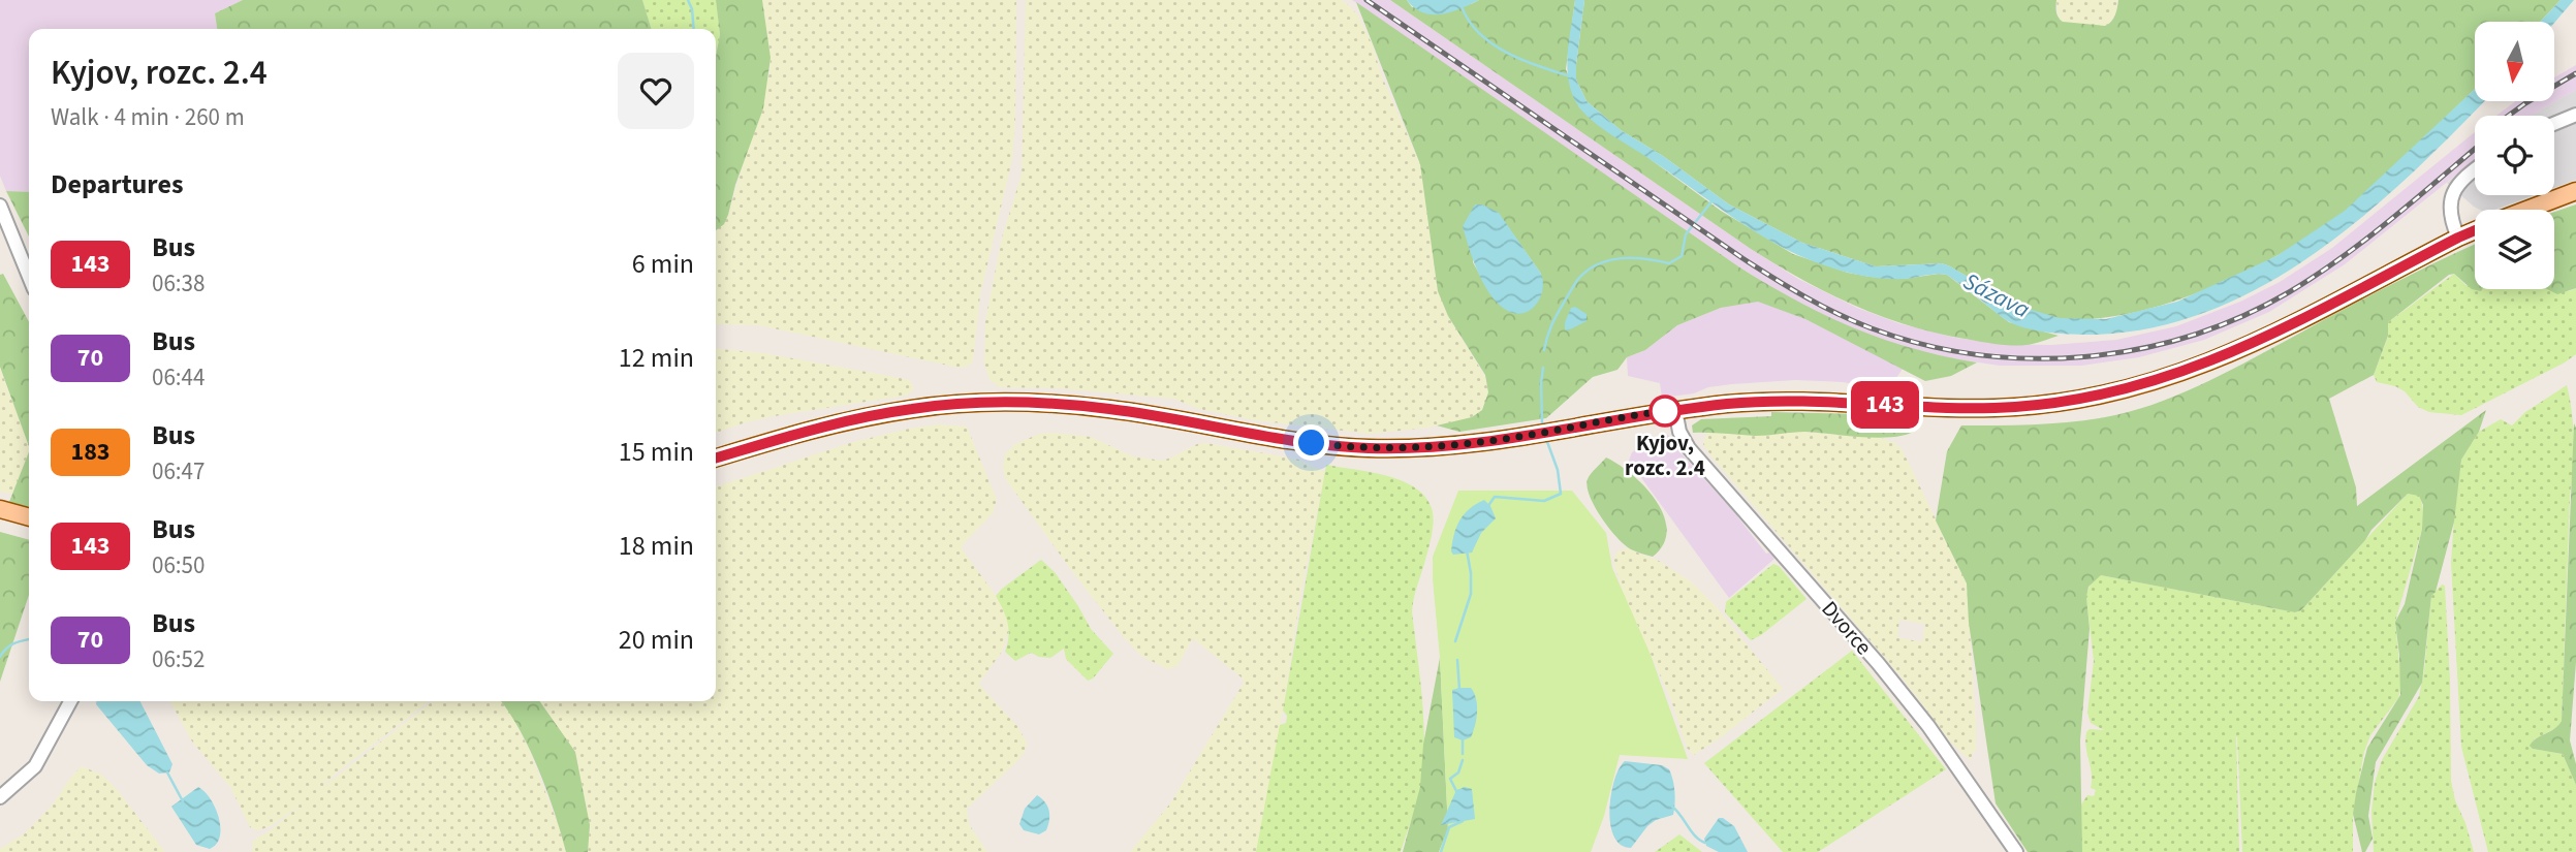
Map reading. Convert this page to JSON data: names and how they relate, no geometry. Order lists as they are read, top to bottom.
{
  "streets": {
    "street": ["Dvorce"]
  },
  "water": ["Sázava"],
  "places": ["Kyjov, rozc. 2.4"],
  "lines": ["bus line 143"],
  "north": "bottom",
  "page": {
    "on_map": "143",
    "heading": [
      ["Kyjov, rozc. 2.4", "Walk · 4 min · 260 m"],
      "Departures"
    ],
    "list": [
      {
        "mark": "143",
        "name": "Bus",
        "note": "06:38",
        "value": "6 min"
      },
      {
        "mark": "70",
        "name": "Bus",
        "note": "06:44",
        "value": "12 min"
      },
      {
        "mark": "183",
        "name": "Bus",
        "note": "06:47",
        "value": "15 min"
      },
      {
        "mark": "143",
        "name": "Bus",
        "note": "06:50",
        "value": "18 min"
      },
      {
        "mark": "70",
        "name": "Bus",
        "note": "06:52",
        "value": "20 min"
      }
    ]
  }
}
